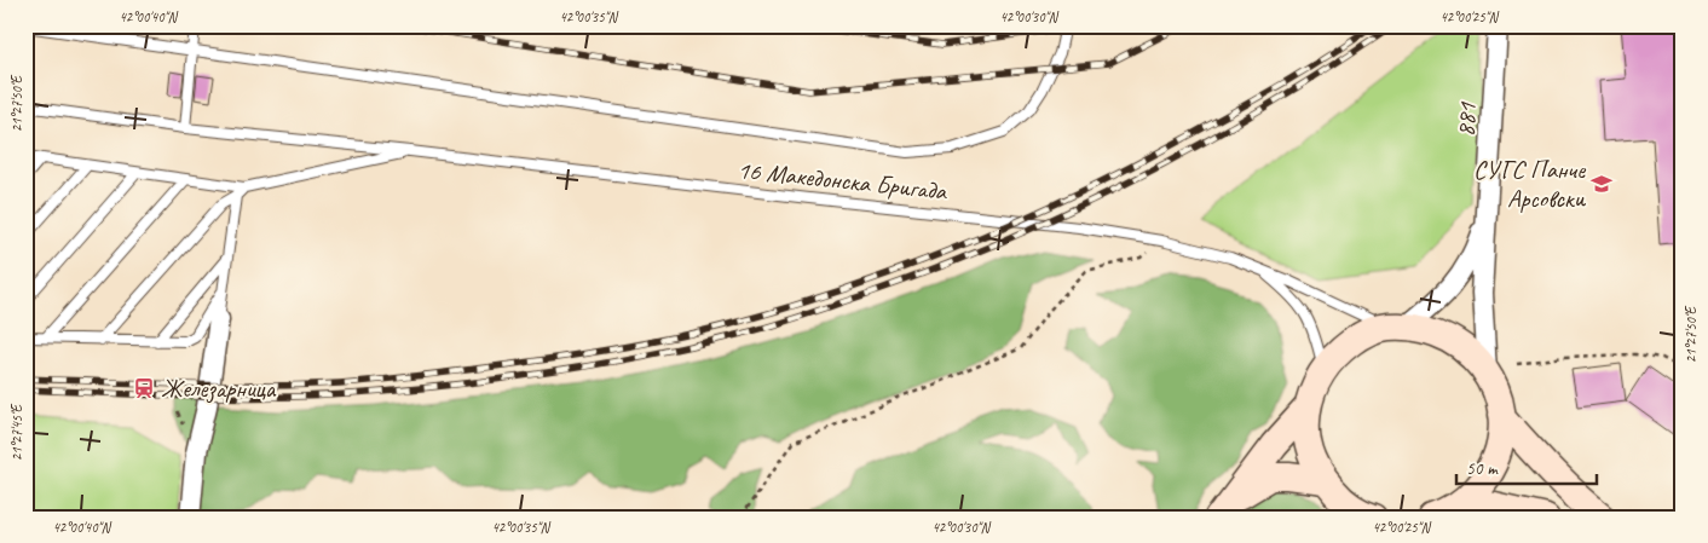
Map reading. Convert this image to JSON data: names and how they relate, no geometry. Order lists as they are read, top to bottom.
{
  "streets": {
    "street": ["881"],
    "lane": ["16 Македонска Бригада"]
  },
  "crossings": [
    ["881", "16 Македонска Бригада"]
  ],
  "places": {
    "school or university": ["СУГС Панче Арсовски"],
    "station": ["Железарница"]
  },
  "scale_bar": "50 m",
  "coordinates": [
    "42°00'40\"N",
    "42°00'35\"N",
    "42°00'30\"N",
    "42°00'25\"N",
    "21°27'50\"E",
    "21°27'45\"E"
  ]
}
